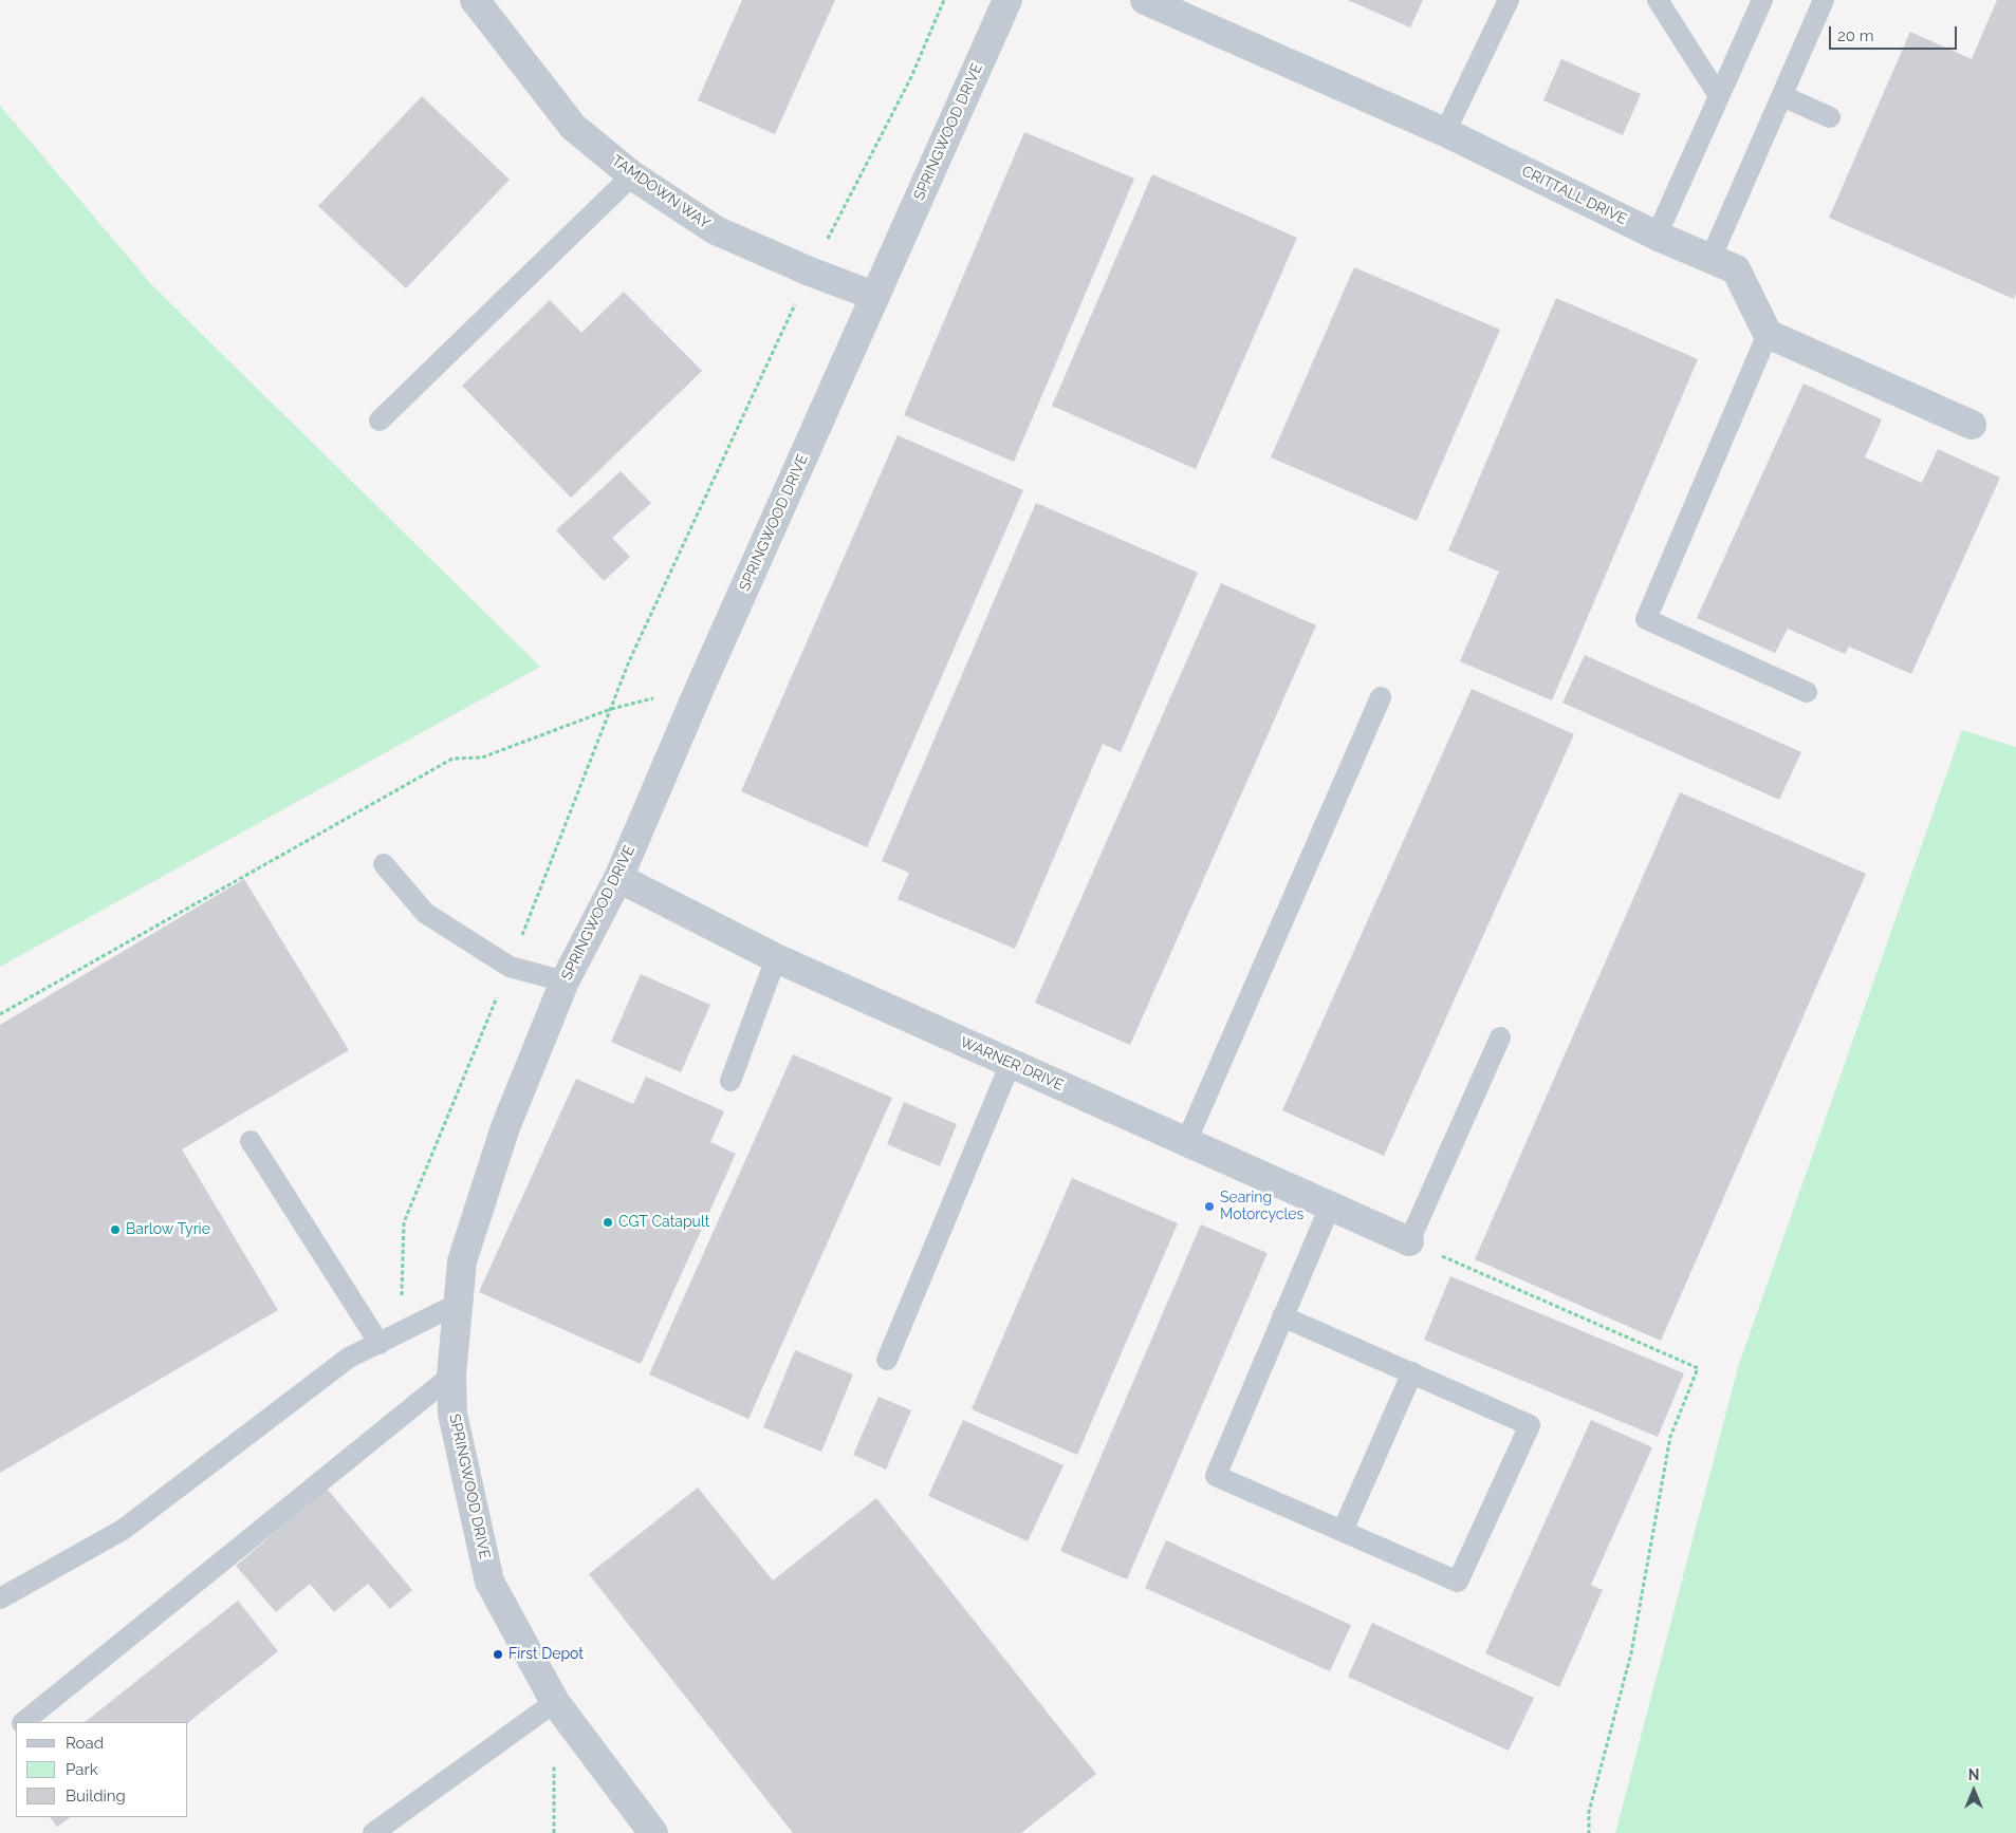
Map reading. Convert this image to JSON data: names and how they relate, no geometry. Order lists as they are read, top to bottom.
{
  "streets": {
    "street": [
      "SPRINGWOOD DRIVE",
      "TAMDOWN WAY",
      "CRITTALL DRIVE",
      "WARNER DRIVE"
    ]
  },
  "crossings": [
    ["SPRINGWOOD DRIVE", "TAMDOWN WAY"],
    ["SPRINGWOOD DRIVE", "WARNER DRIVE"]
  ],
  "places": [
    "Searing Motorcycles",
    "CGT Catapult",
    "Barlow Tyrie",
    "First Depot"
  ],
  "legend": ["Road", "Park", "Building"],
  "scale_bar": "20 m",
  "north": "top"
}
